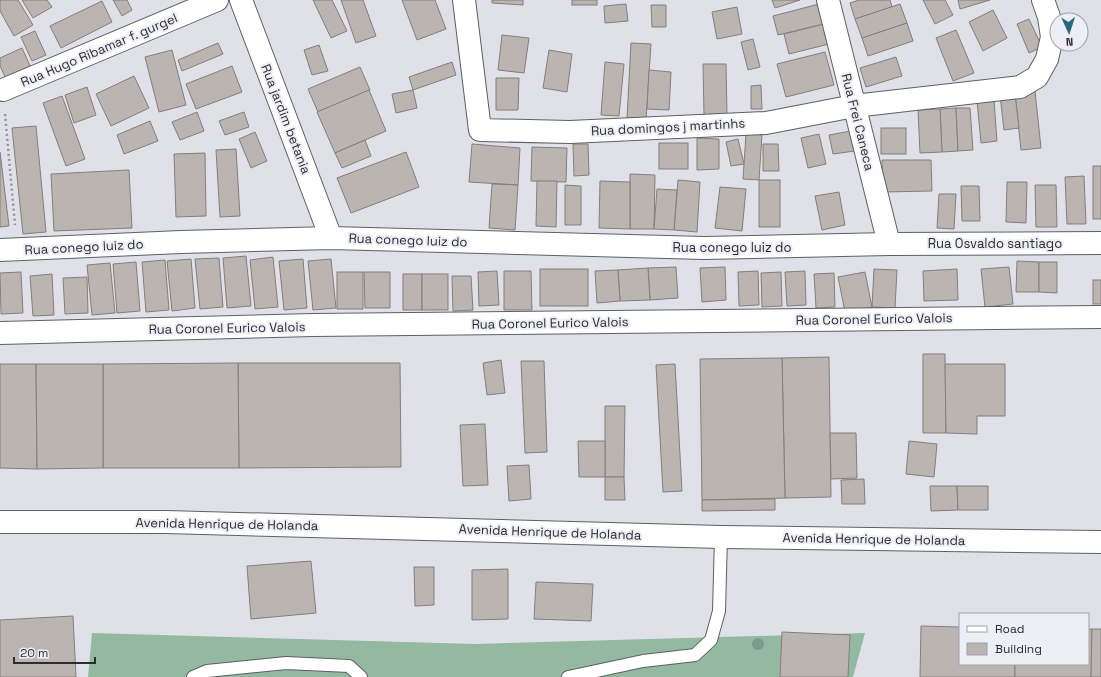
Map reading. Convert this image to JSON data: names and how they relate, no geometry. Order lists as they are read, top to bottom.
{
  "streets": {
    "street": [
      "Rua Hugo Ribamar f. gurgel",
      "Rua jardim betania",
      "Rua Frei Caneca",
      "Rua domingos j martinhs",
      "Rua conego luiz do",
      "Rua Osvaldo santiago",
      "Rua Coronel Eurico Valois",
      "Avenida Henrique de Holanda"
    ]
  },
  "crossings": [
    ["Rua jardim betania", "Rua conego luiz do"],
    ["Rua Frei Caneca", "Rua domingos j martinhs"],
    ["Rua Frei Caneca", "Rua conego luiz do"],
    ["Rua Frei Caneca", "Rua Osvaldo santiago"],
    ["Rua conego luiz do", "Rua Osvaldo santiago"]
  ],
  "legend": ["Road", "Building"],
  "scale_bar": "20 m",
  "north": "bottom"
}
